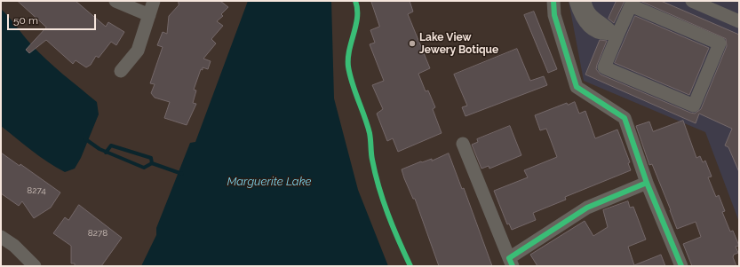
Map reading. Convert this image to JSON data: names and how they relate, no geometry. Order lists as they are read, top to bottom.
{
  "water": ["Marguerite Lake"],
  "places": ["Lake View Jewery Botique"],
  "house_numbers": ["8274", "8278"],
  "scale_bar": "50 m"
}
